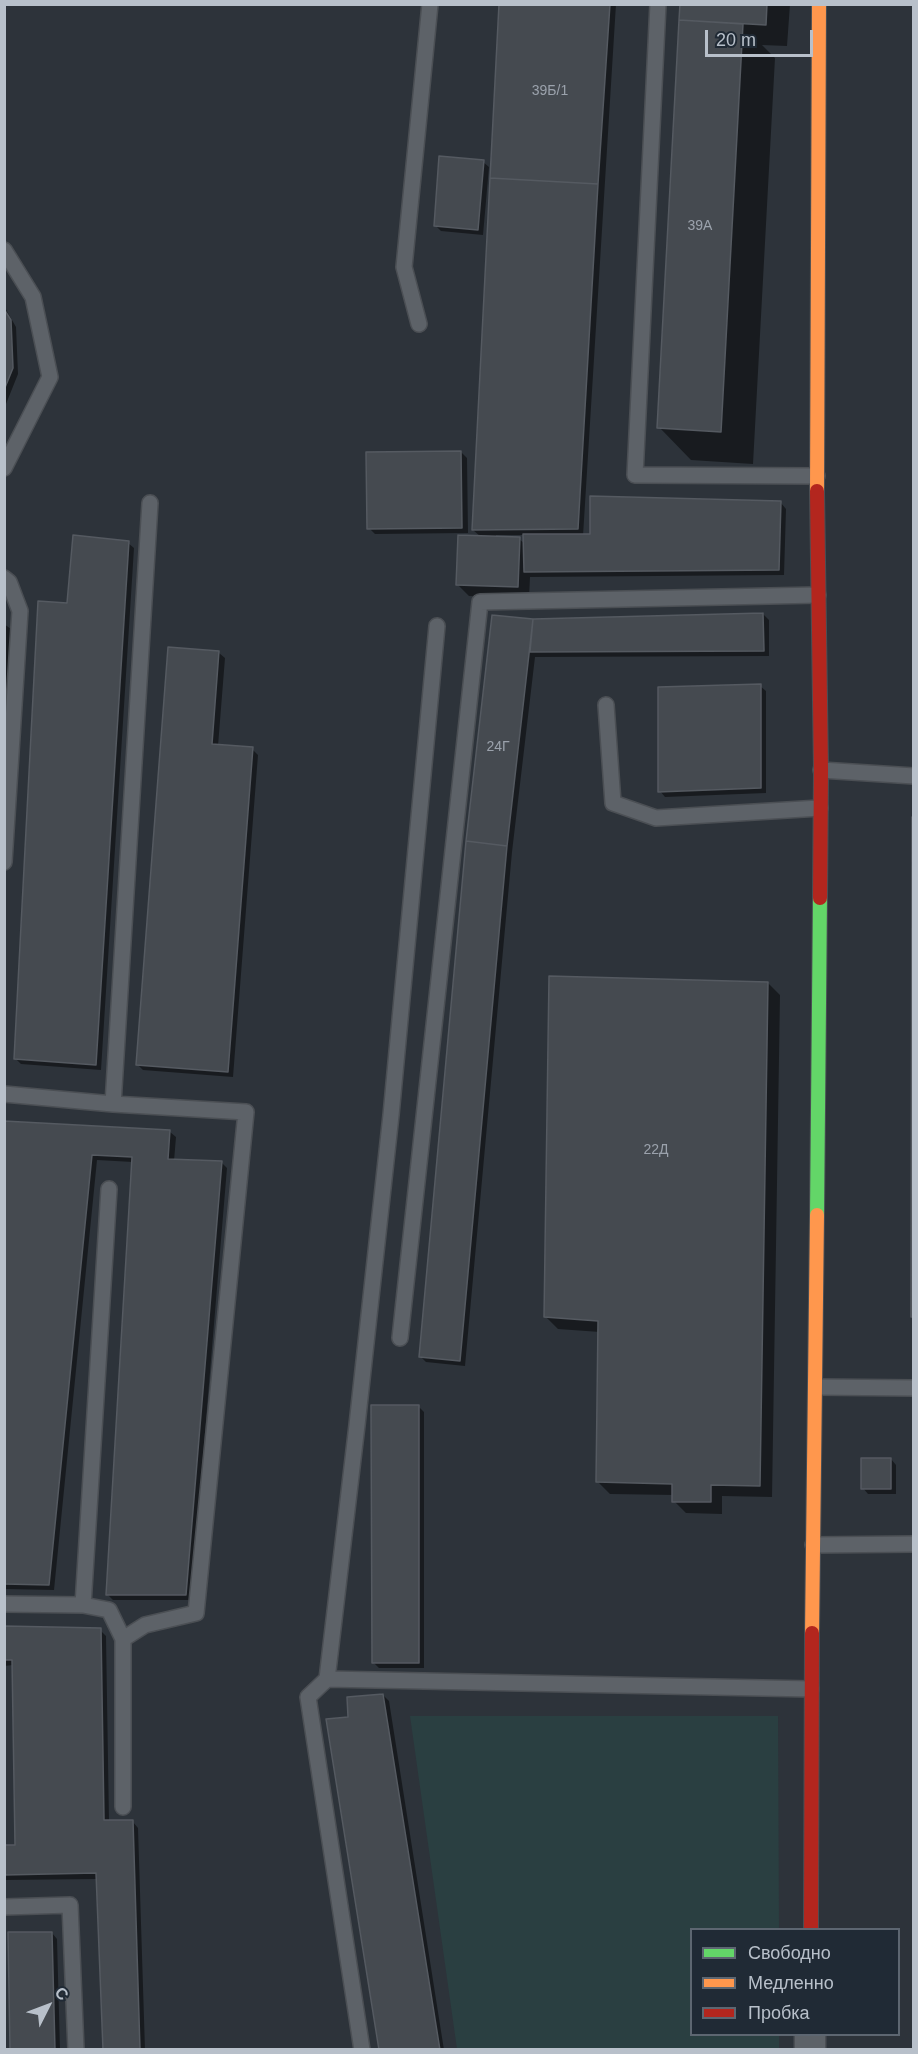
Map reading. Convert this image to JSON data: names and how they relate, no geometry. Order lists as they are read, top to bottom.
{
  "house_numbers": [
    "39Б/1",
    "39А",
    "24Г",
    "22Д"
  ],
  "legend": ["Свободно", "Медленно", "Пробка"],
  "scale_bar": "20 m",
  "north": "top right"
}
